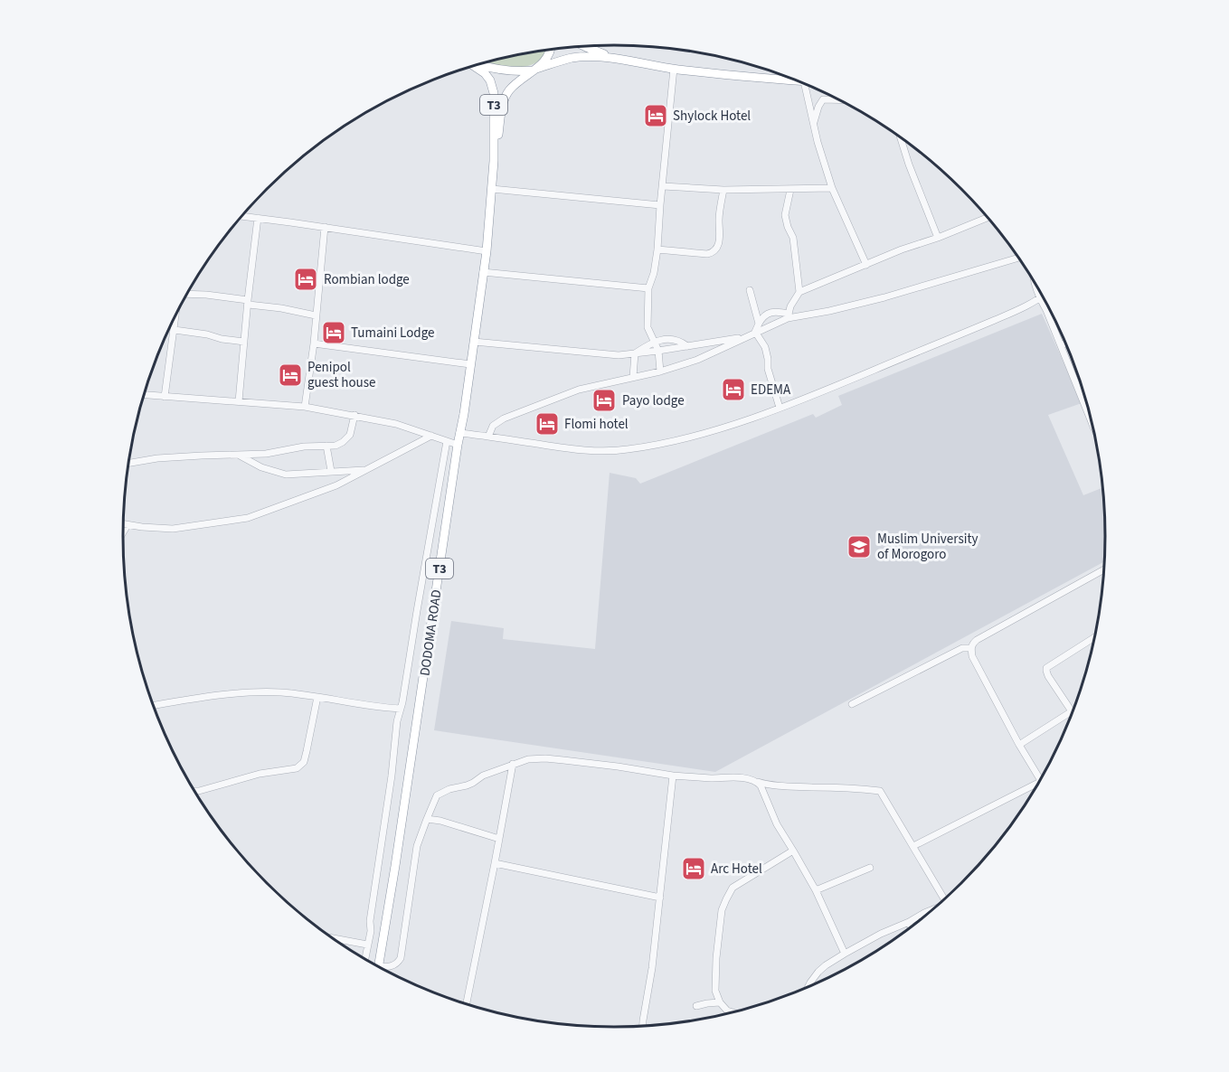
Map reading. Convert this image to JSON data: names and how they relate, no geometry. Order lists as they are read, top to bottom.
{
  "streets": {
    "highway": ["T3", "DODOMA ROAD"]
  },
  "places": {
    "hotel": [
      "Shylock Hotel",
      "Rombian lodge",
      "Tumaini Lodge",
      "Penipol guest house",
      "EDEMA",
      "Payo lodge",
      "Flomi hotel",
      "Arc Hotel"
    ],
    "school or university": ["Muslim University of Morogoro"]
  }
}
